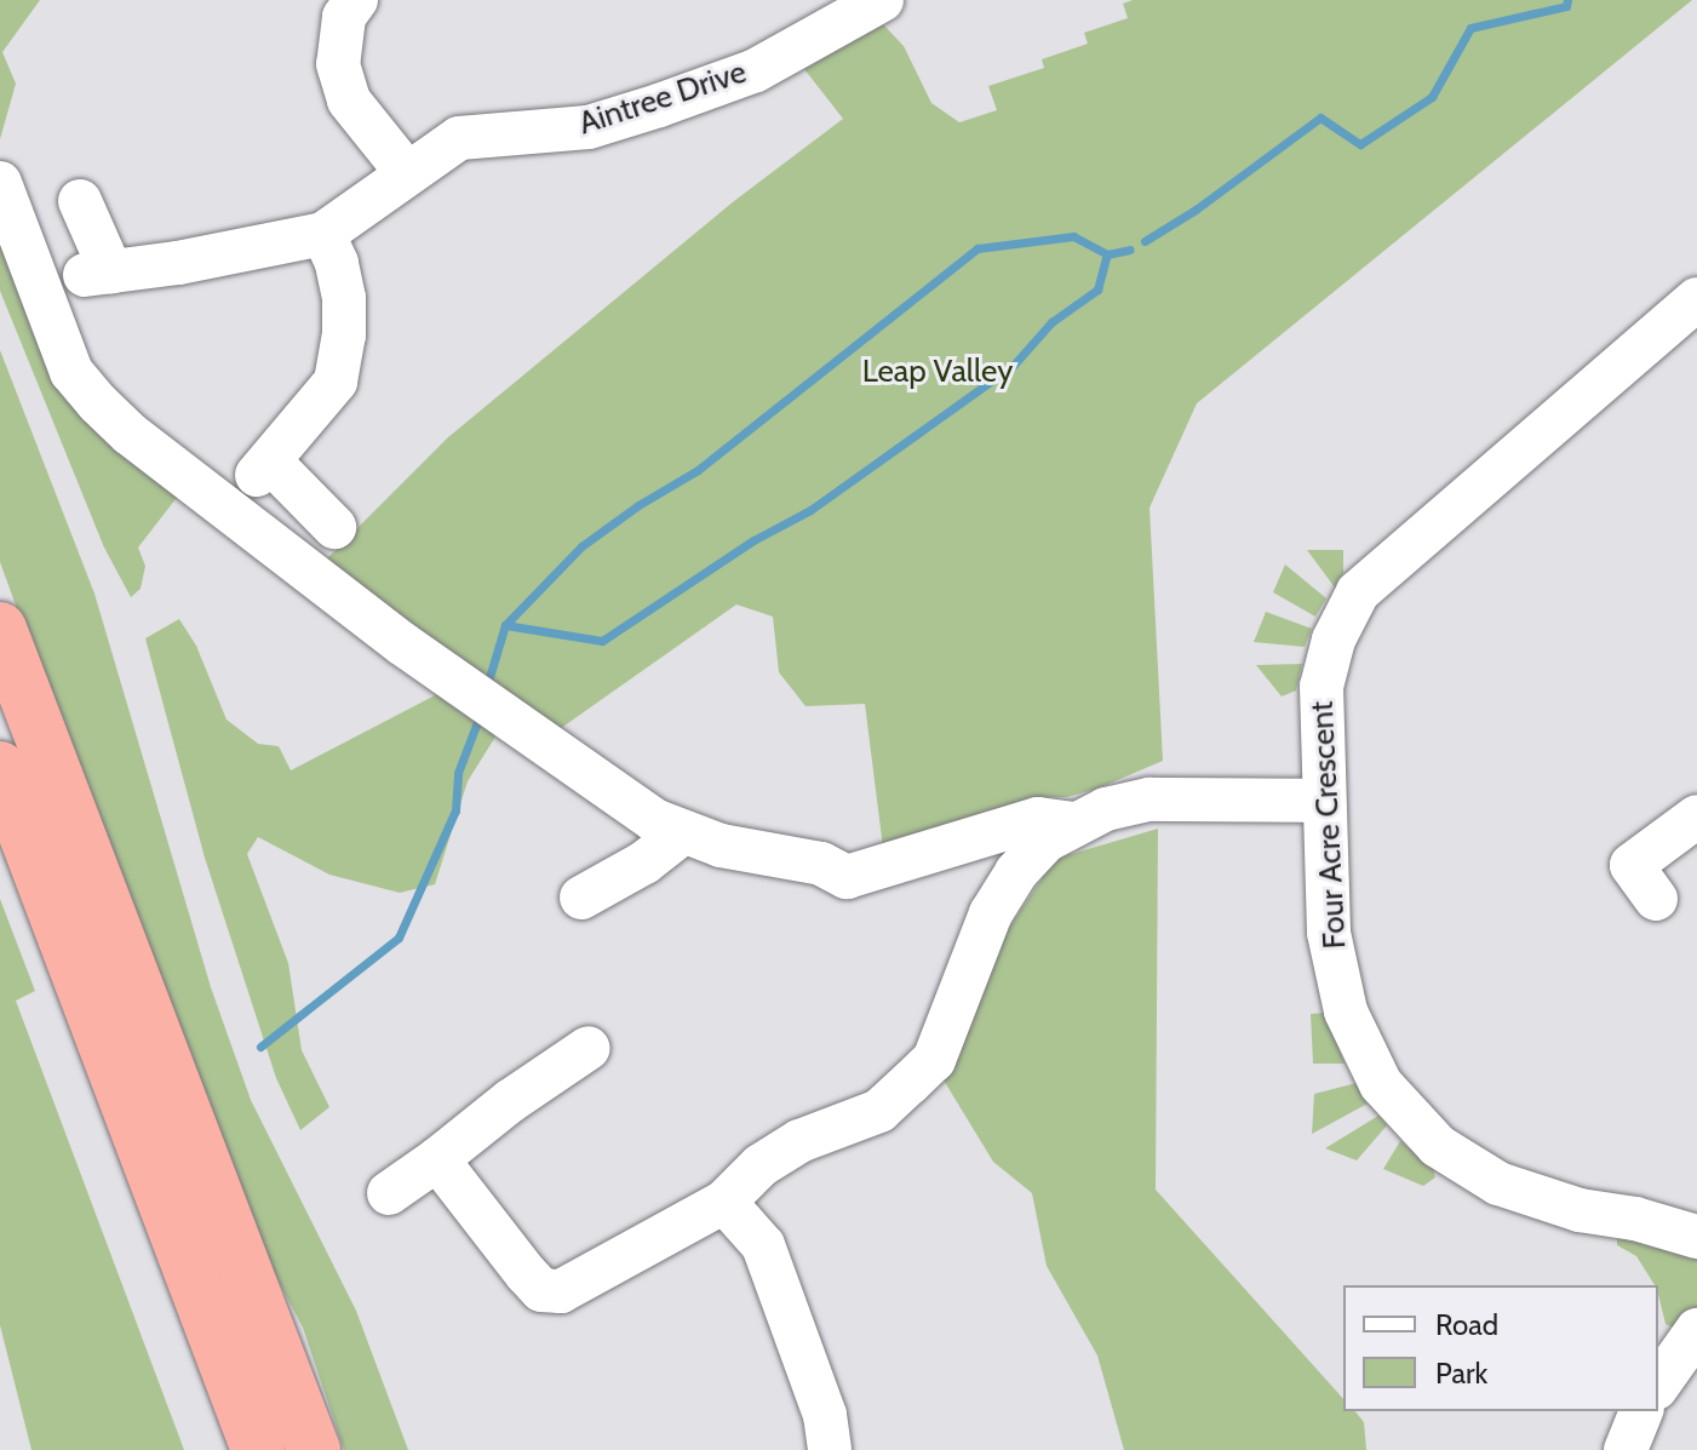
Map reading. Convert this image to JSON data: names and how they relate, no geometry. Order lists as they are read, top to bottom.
{
  "streets": {
    "street": ["Aintree Drive", "Four Acre Crescent"]
  },
  "parks": ["Leap Valley"],
  "legend": ["Road", "Park"]
}
